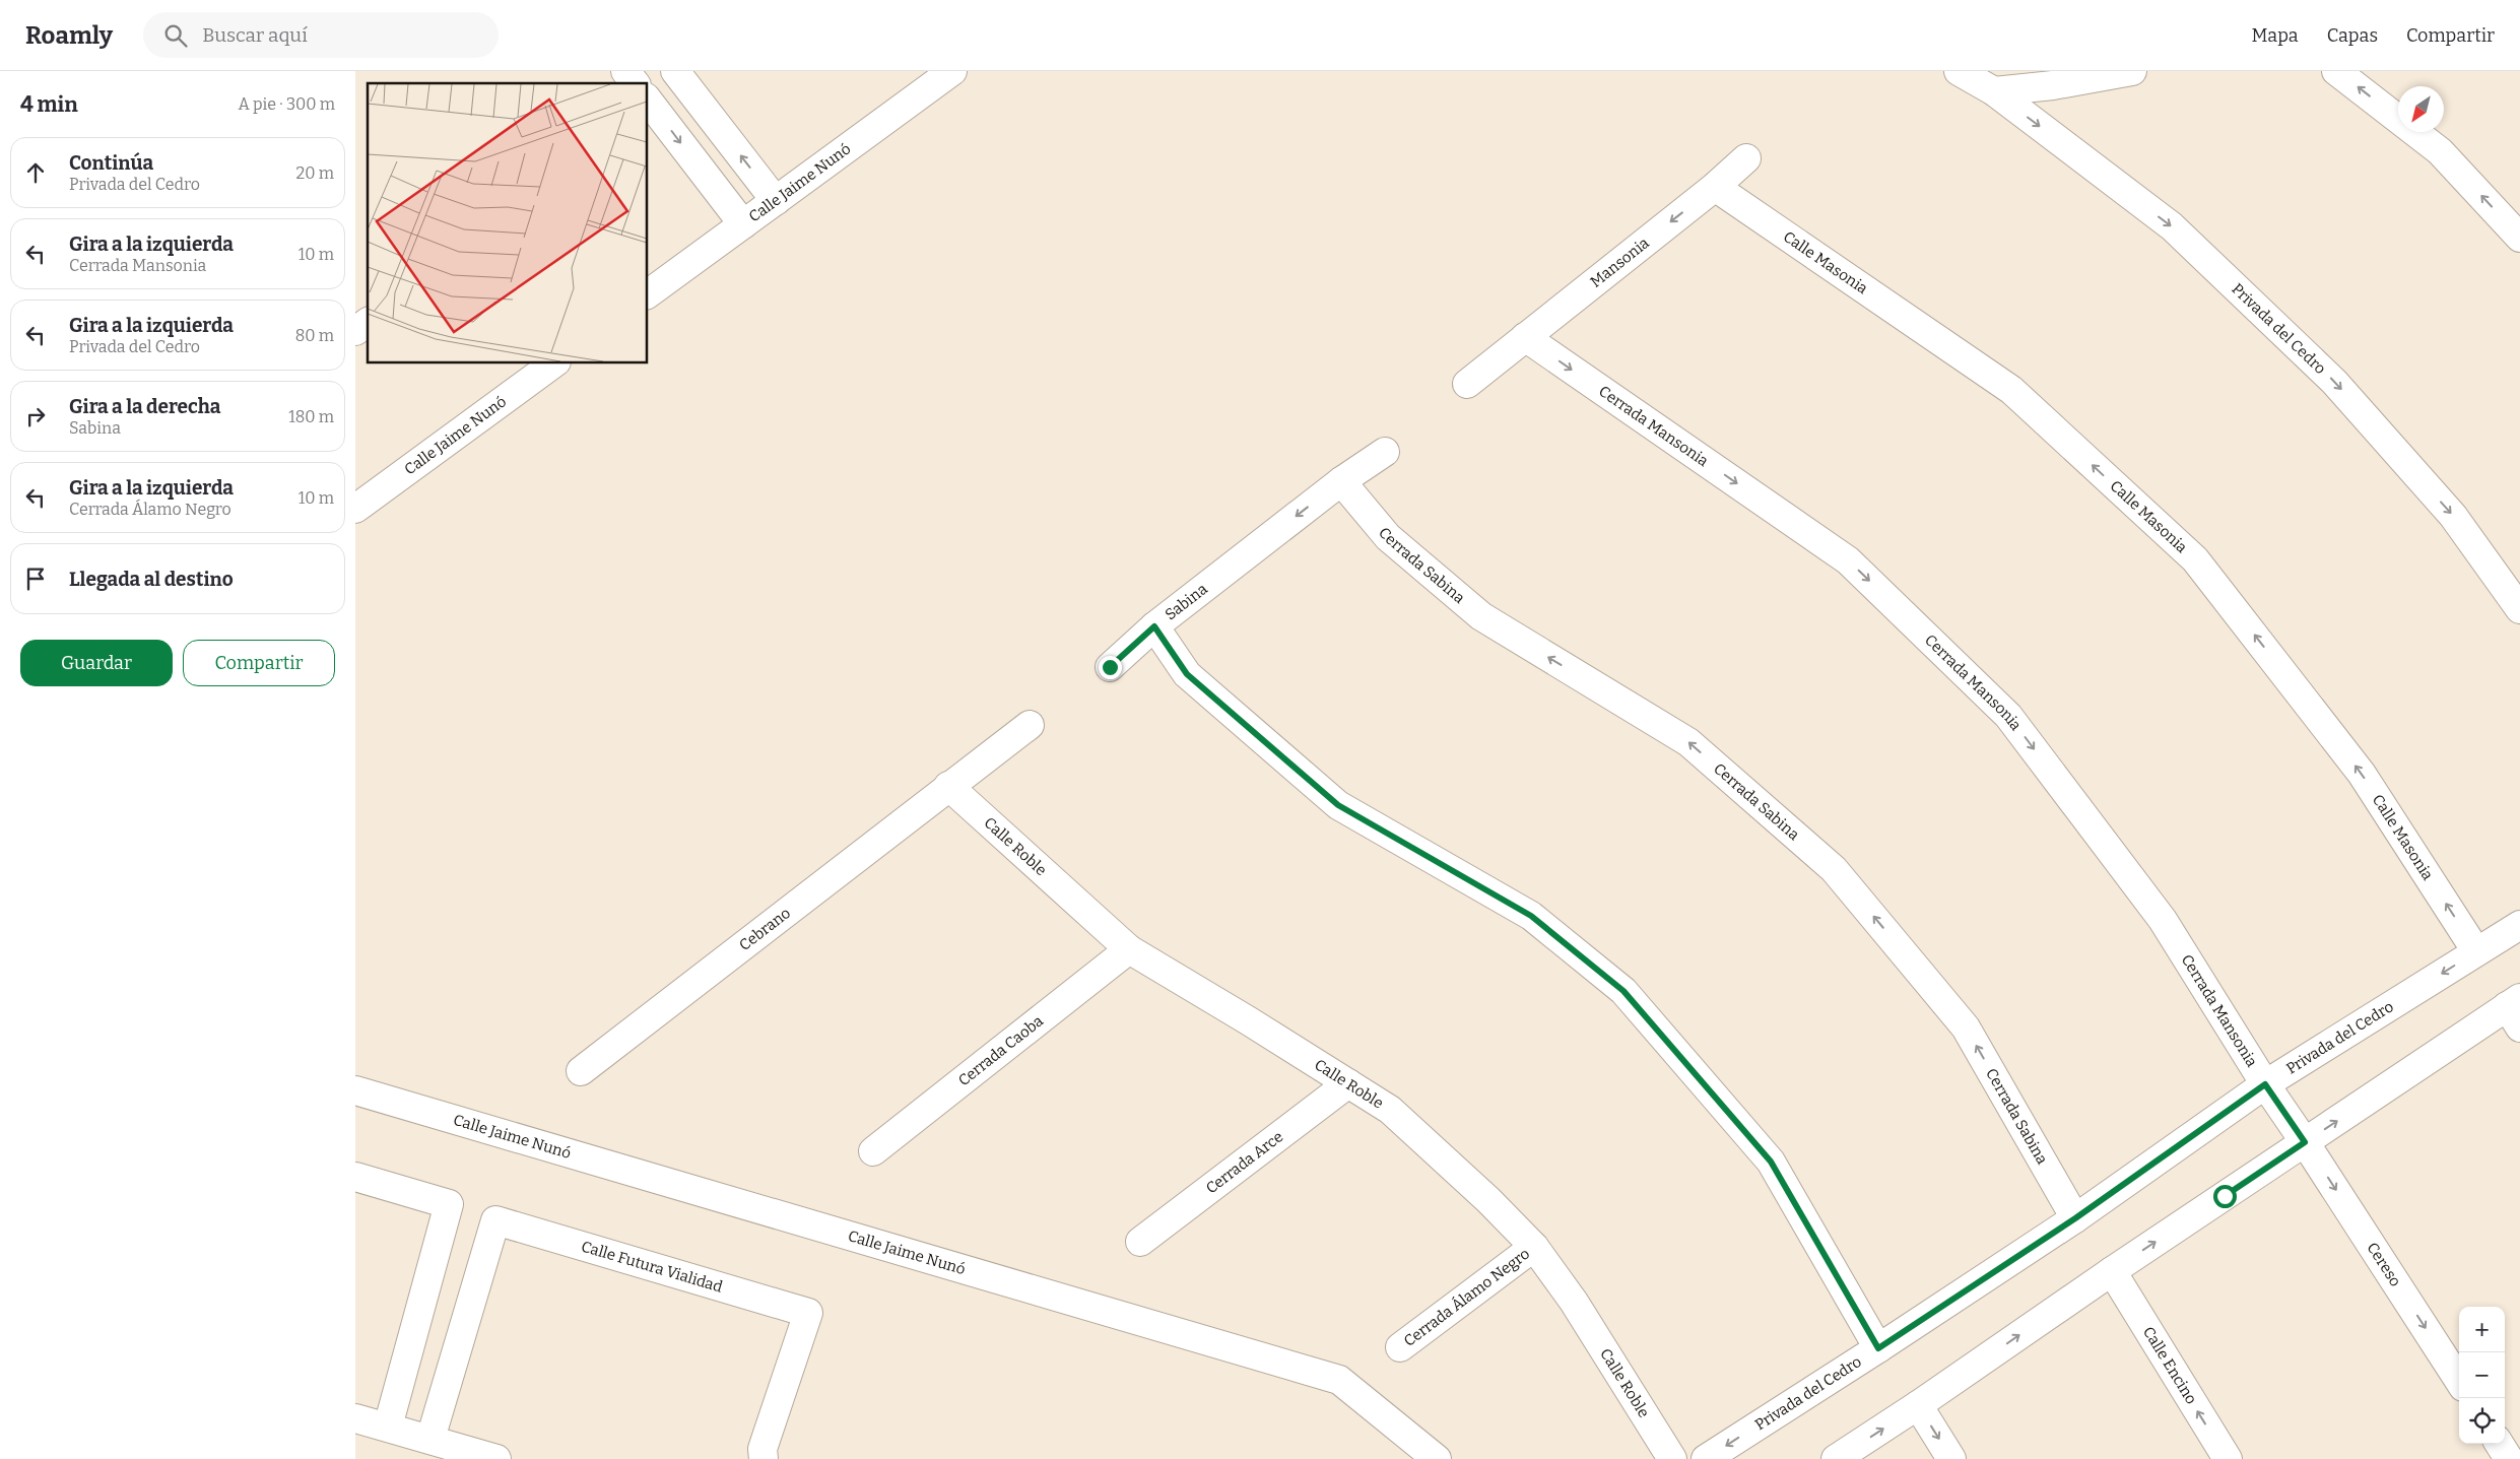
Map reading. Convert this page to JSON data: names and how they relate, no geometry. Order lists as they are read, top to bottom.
{
  "streets": {
    "street": [
      "Calle Jaime Nunó",
      "Mansonia",
      "Calle Masonia",
      "Privada del Cedro",
      "Cerrada Mansonia",
      "Cerrada Sabina",
      "Sabina",
      "Calle Roble",
      "Cebrano",
      "Cerrada Caoba",
      "Cerrada Arce",
      "Cereso",
      "Calle Futura Vialidad",
      "Cerrada Álamo Negro",
      "Calle Encino"
    ]
  },
  "crossings": [
    ["Mansonia", "Calle Masonia"],
    ["Mansonia", "Cerrada Mansonia"],
    ["Calle Masonia", "Privada del Cedro"],
    ["Privada del Cedro", "Cerrada Mansonia"],
    ["Privada del Cedro", "Cerrada Sabina"],
    ["Privada del Cedro", "Sabina"],
    ["Cerrada Mansonia", "Cereso"],
    ["Cerrada Sabina", "Sabina"],
    ["Calle Roble", "Cebrano"],
    ["Calle Roble", "Cerrada Caoba"],
    ["Calle Roble", "Cerrada Arce"],
    ["Calle Roble", "Cerrada Álamo Negro"]
  ],
  "one_way": [
    "Mansonia",
    "Calle Masonia",
    "Cerrada Mansonia",
    "Cerrada Sabina",
    "Cereso",
    "Calle Encino"
  ],
  "north": "bottom left",
  "page": {
    "header": "Roamly",
    "search": "Buscar aquí",
    "nav": ["Mapa", "Capas", "Compartir"],
    "heading": ["4 min", "A pie · 300 m"],
    "list": [
      ["Continúa", "Privada del Cedro", "20 m"],
      ["Gira a la izquierda", "Cerrada Mansonia", "10 m"],
      ["Gira a la izquierda", "Privada del Cedro", "80 m"],
      ["Gira a la derecha", "Sabina", "180 m"],
      ["Gira a la izquierda", "Cerrada Álamo Negro", "10 m"],
      "Llegada al destino"
    ],
    "buttons": ["Guardar", "Compartir"],
    "map_buttons": ["+", "−"]
  }
}
